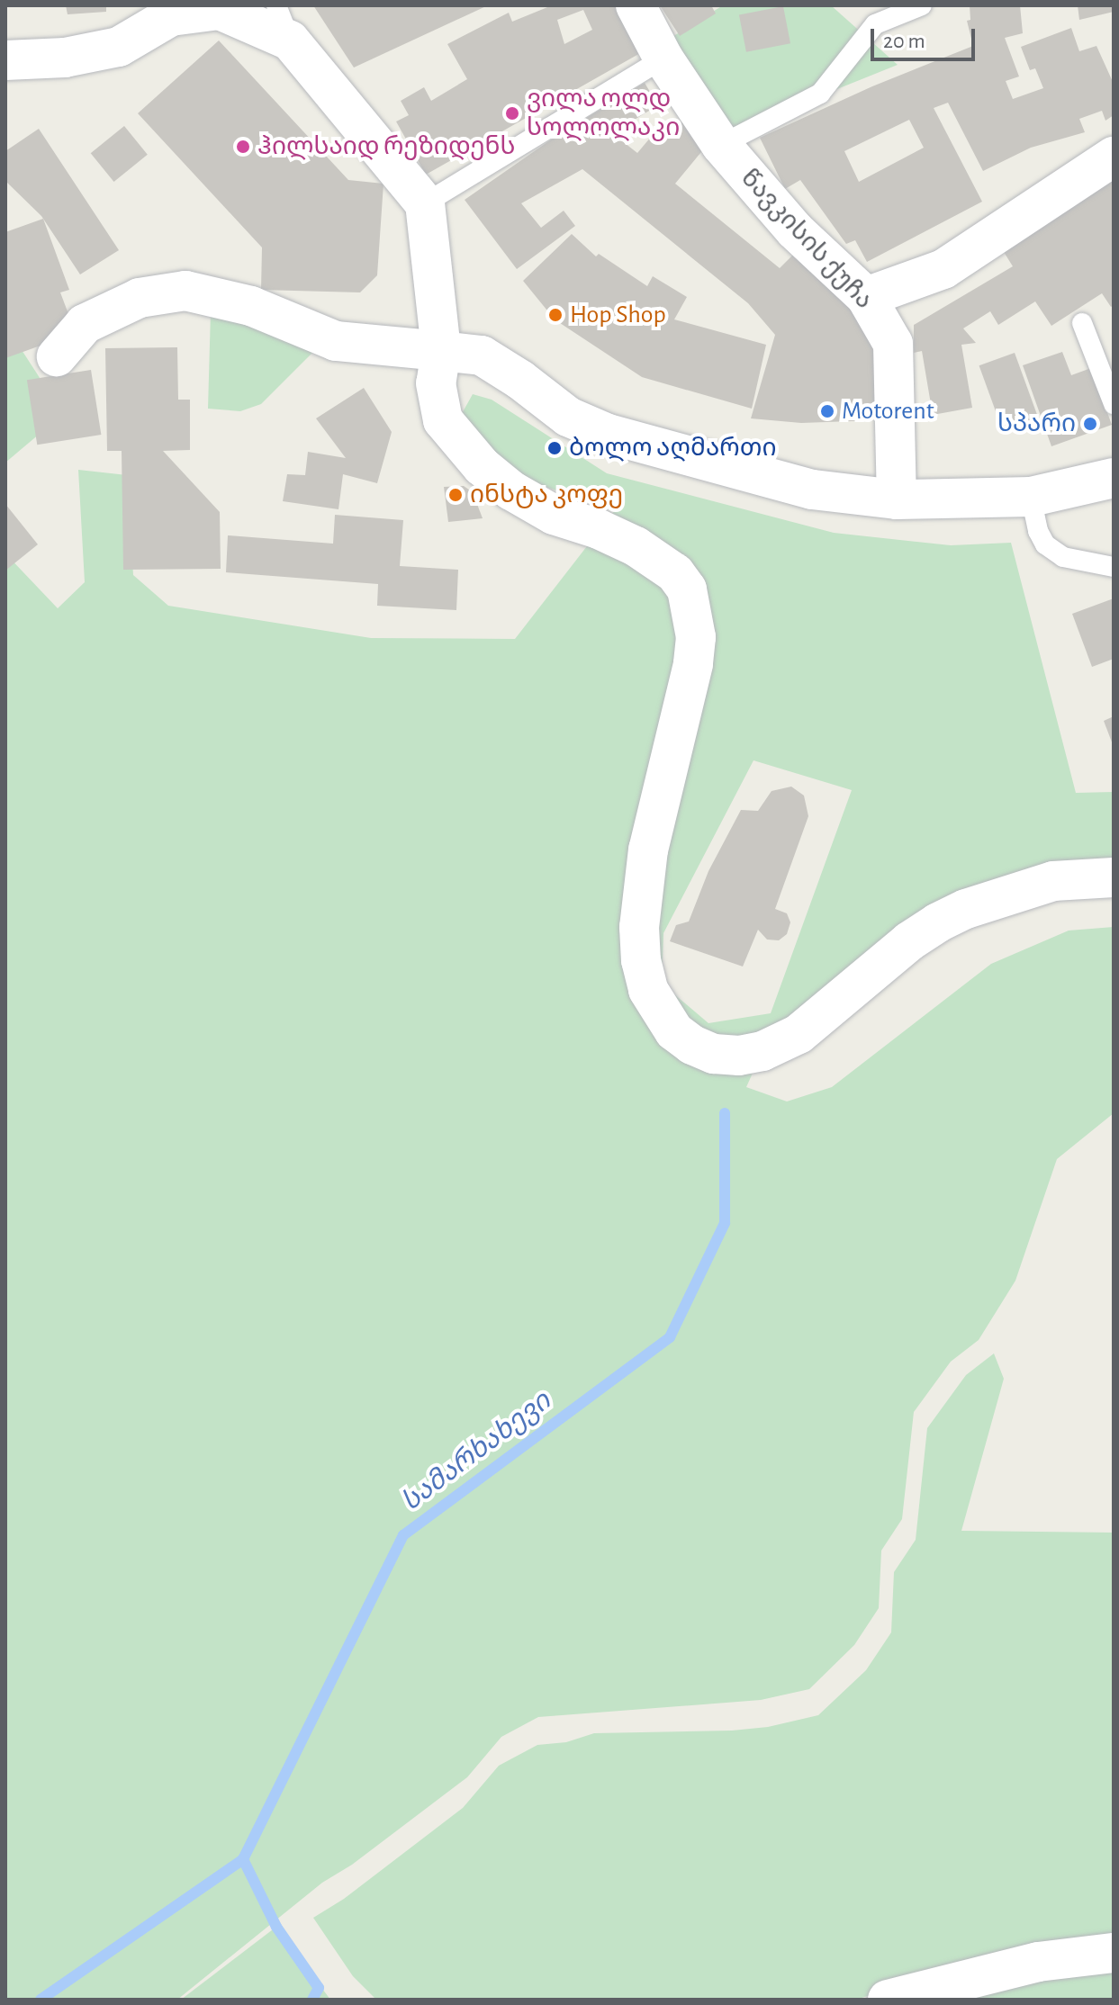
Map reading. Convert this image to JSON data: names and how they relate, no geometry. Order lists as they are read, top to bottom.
{
  "streets": {
    "main road": ["წავკისის ქუჩა"]
  },
  "water": ["სამარხახევი"],
  "places": [
    "ვილა ოლდ სოლოლაკი",
    "ჰილსაიდ რეზიდენს",
    "Hop Shop",
    "Motorent",
    "სპარი",
    "ბოლო აღმართი",
    "ინსტა კოფე"
  ],
  "scale_bar": "20 m"
}
